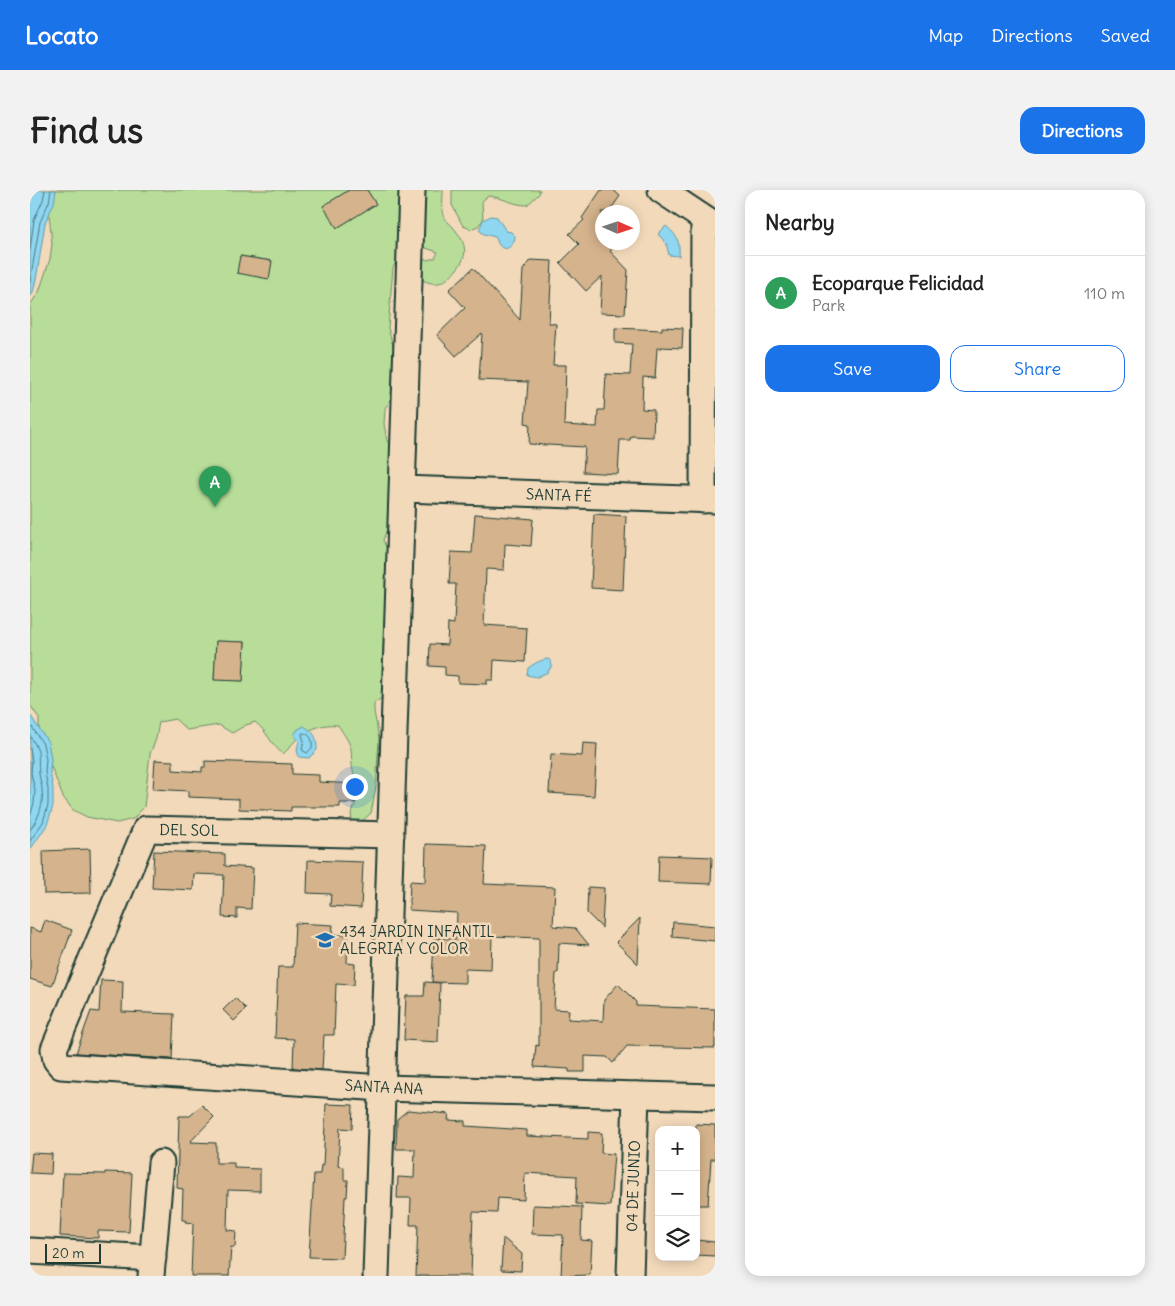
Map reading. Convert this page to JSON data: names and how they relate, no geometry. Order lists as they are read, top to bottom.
{
  "streets": {
    "street": [
      "SANTA FÉ",
      "DEL SOL",
      "SANTA ANA",
      "04 DE JUNIO"
    ]
  },
  "crossings": [
    ["DEL SOL", "SANTA ANA"],
    ["SANTA ANA", "04 DE JUNIO"]
  ],
  "places": {
    "school or university": ["434 JARDIN INFANTIL ALEGRIA Y COLOR"]
  },
  "scale_bar": "20 m",
  "north": "right",
  "page": {
    "header": "Locato",
    "nav": ["Map", "Directions", "Saved"],
    "buttons": [
      "Directions",
      ["Save", "Share"]
    ],
    "title": "Find us",
    "heading": "Nearby",
    "list": [
      {
        "mark": "A",
        "name": "Ecoparque Felicidad",
        "note": "Park",
        "value": "110 m"
      }
    ],
    "pins": "A",
    "map_buttons": ["+", "−"],
    "scale": "20 m"
  }
}
